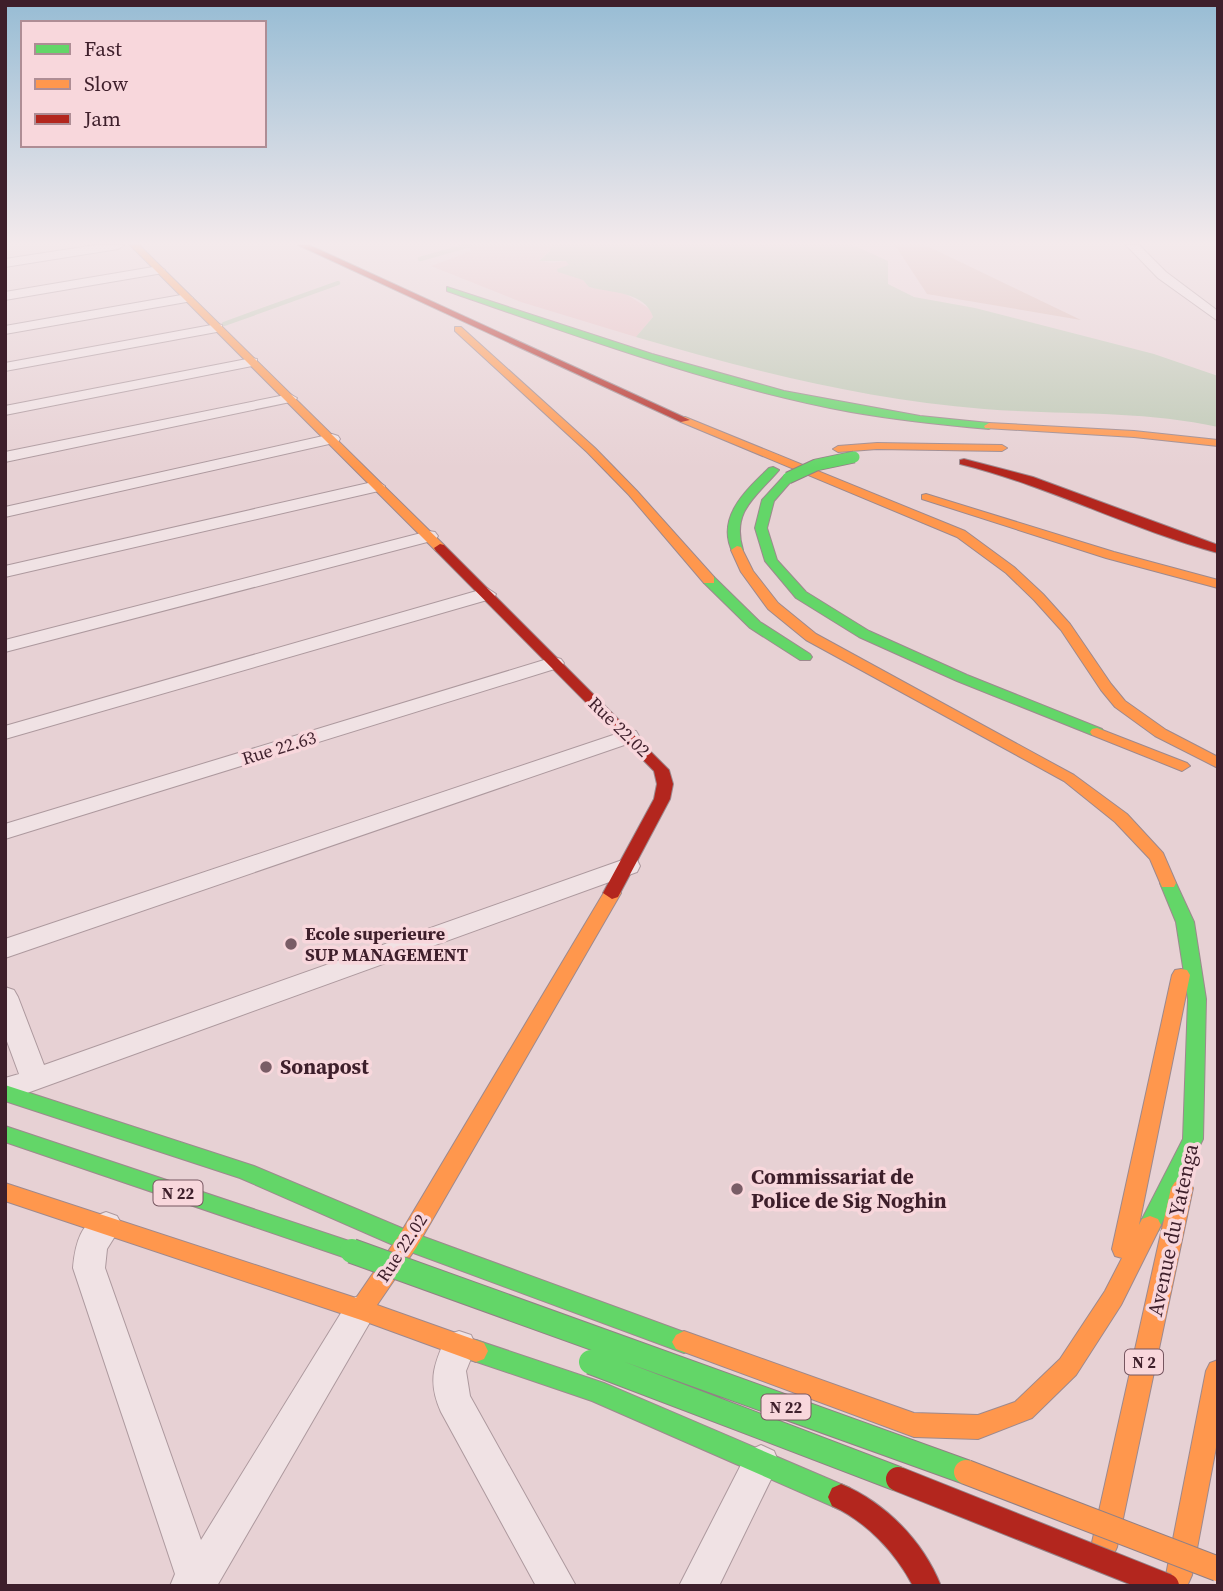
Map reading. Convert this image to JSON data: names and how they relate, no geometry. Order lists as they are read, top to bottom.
{
  "streets": {
    "main road": [
      "Rue 22.02",
      "N 22",
      "Avenue du Yatenga",
      "N 2"
    ],
    "street": ["Rue 22.63"]
  },
  "crossings": [
    ["Rue 22.02", "Rue 22.63"]
  ],
  "places": ["Ecole superieure SUP MANAGEMENT", "Sonapost", "Commissariat de Police de Sig Noghin"],
  "legend": ["Fast", "Slow", "Jam"]
}
